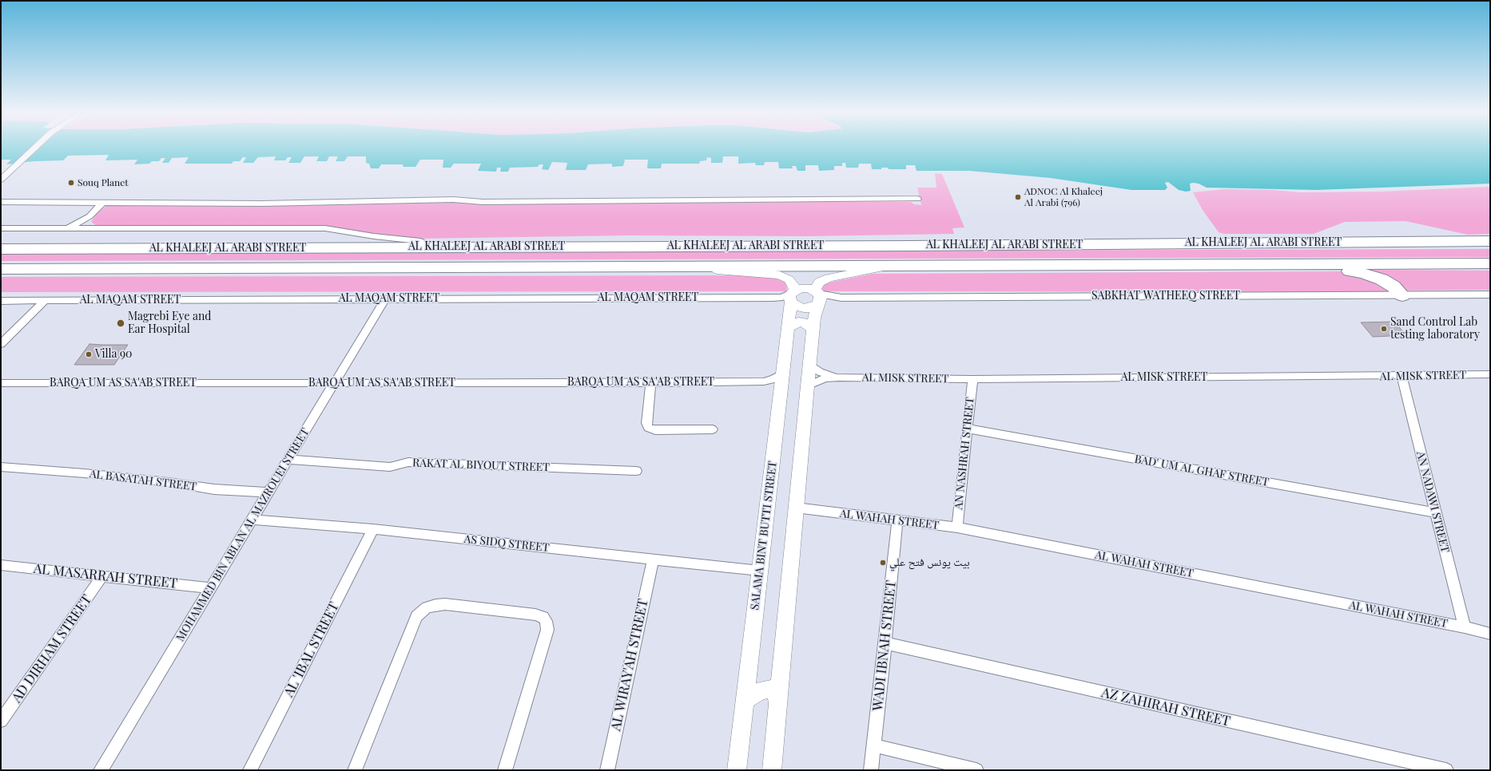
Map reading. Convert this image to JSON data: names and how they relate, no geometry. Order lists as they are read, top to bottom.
{
  "streets": {
    "highway": ["AL KHALEEJ AL ARABI STREET"],
    "main road": ["SALAMA BINT BUTTI STREET"],
    "street": [
      "SABKHAT WATHEEQ STREET",
      "AL MAQAM STREET",
      "AL MISK STREET",
      "BARQA UM AS SA'AB STREET",
      "AN NASHRAH STREET",
      "RAKAT AL BIYOUT STREET",
      "BAD' UM AL GHAF STREET",
      "AL BASATAH STREET",
      "AN NADAWI STREET",
      "AL WAHAH STREET",
      "MOHAMMED BIN ABLAN AL MAZROUEI STREET",
      "AS SIDQ STREET",
      "AL MASARRAH STREET",
      "WADI IBNAH STREET",
      "AD DIRHAM STREET",
      "AL 'IBAL STREET",
      "AL WIRAY'AH STREET",
      "AZ ZAHIRAH STREET"
    ]
  },
  "crossings": [
    ["AL MAQAM STREET", "MOHAMMED BIN ABLAN AL MAZROUEI STREET"],
    ["AL MAQAM STREET", "SALAMA BINT BUTTI STREET"],
    ["AL MISK STREET", "AN NASHRAH STREET"],
    ["AL MISK STREET", "AN NADAWI STREET"],
    ["BARQA UM AS SA'AB STREET", "MOHAMMED BIN ABLAN AL MAZROUEI STREET"],
    ["BARQA UM AS SA'AB STREET", "SALAMA BINT BUTTI STREET"],
    ["AN NASHRAH STREET", "BAD' UM AL GHAF STREET"],
    ["AN NASHRAH STREET", "AL WAHAH STREET"],
    ["RAKAT AL BIYOUT STREET", "MOHAMMED BIN ABLAN AL MAZROUEI STREET"],
    ["BAD' UM AL GHAF STREET", "AN NADAWI STREET"],
    ["AL BASATAH STREET", "MOHAMMED BIN ABLAN AL MAZROUEI STREET"],
    ["AN NADAWI STREET", "AL WAHAH STREET"],
    ["AL WAHAH STREET", "WADI IBNAH STREET"],
    ["MOHAMMED BIN ABLAN AL MAZROUEI STREET", "AS SIDQ STREET"],
    ["MOHAMMED BIN ABLAN AL MAZROUEI STREET", "AL MASARRAH STREET"],
    ["SALAMA BINT BUTTI STREET", "AS SIDQ STREET"],
    ["AS SIDQ STREET", "AL 'IBAL STREET"],
    ["AS SIDQ STREET", "AL WIRAY'AH STREET"],
    ["AL MASARRAH STREET", "AD DIRHAM STREET"],
    ["WADI IBNAH STREET", "AZ ZAHIRAH STREET"]
  ],
  "places": [
    "Souq Planet",
    "ADNOC Al Khaleej Al Arabi (796)",
    "Magrebi Eye and Ear Hospital",
    "Sand Control Lab testing laboratory",
    "Villa 90",
    "بيت يونس فتح علي"
  ]
}
